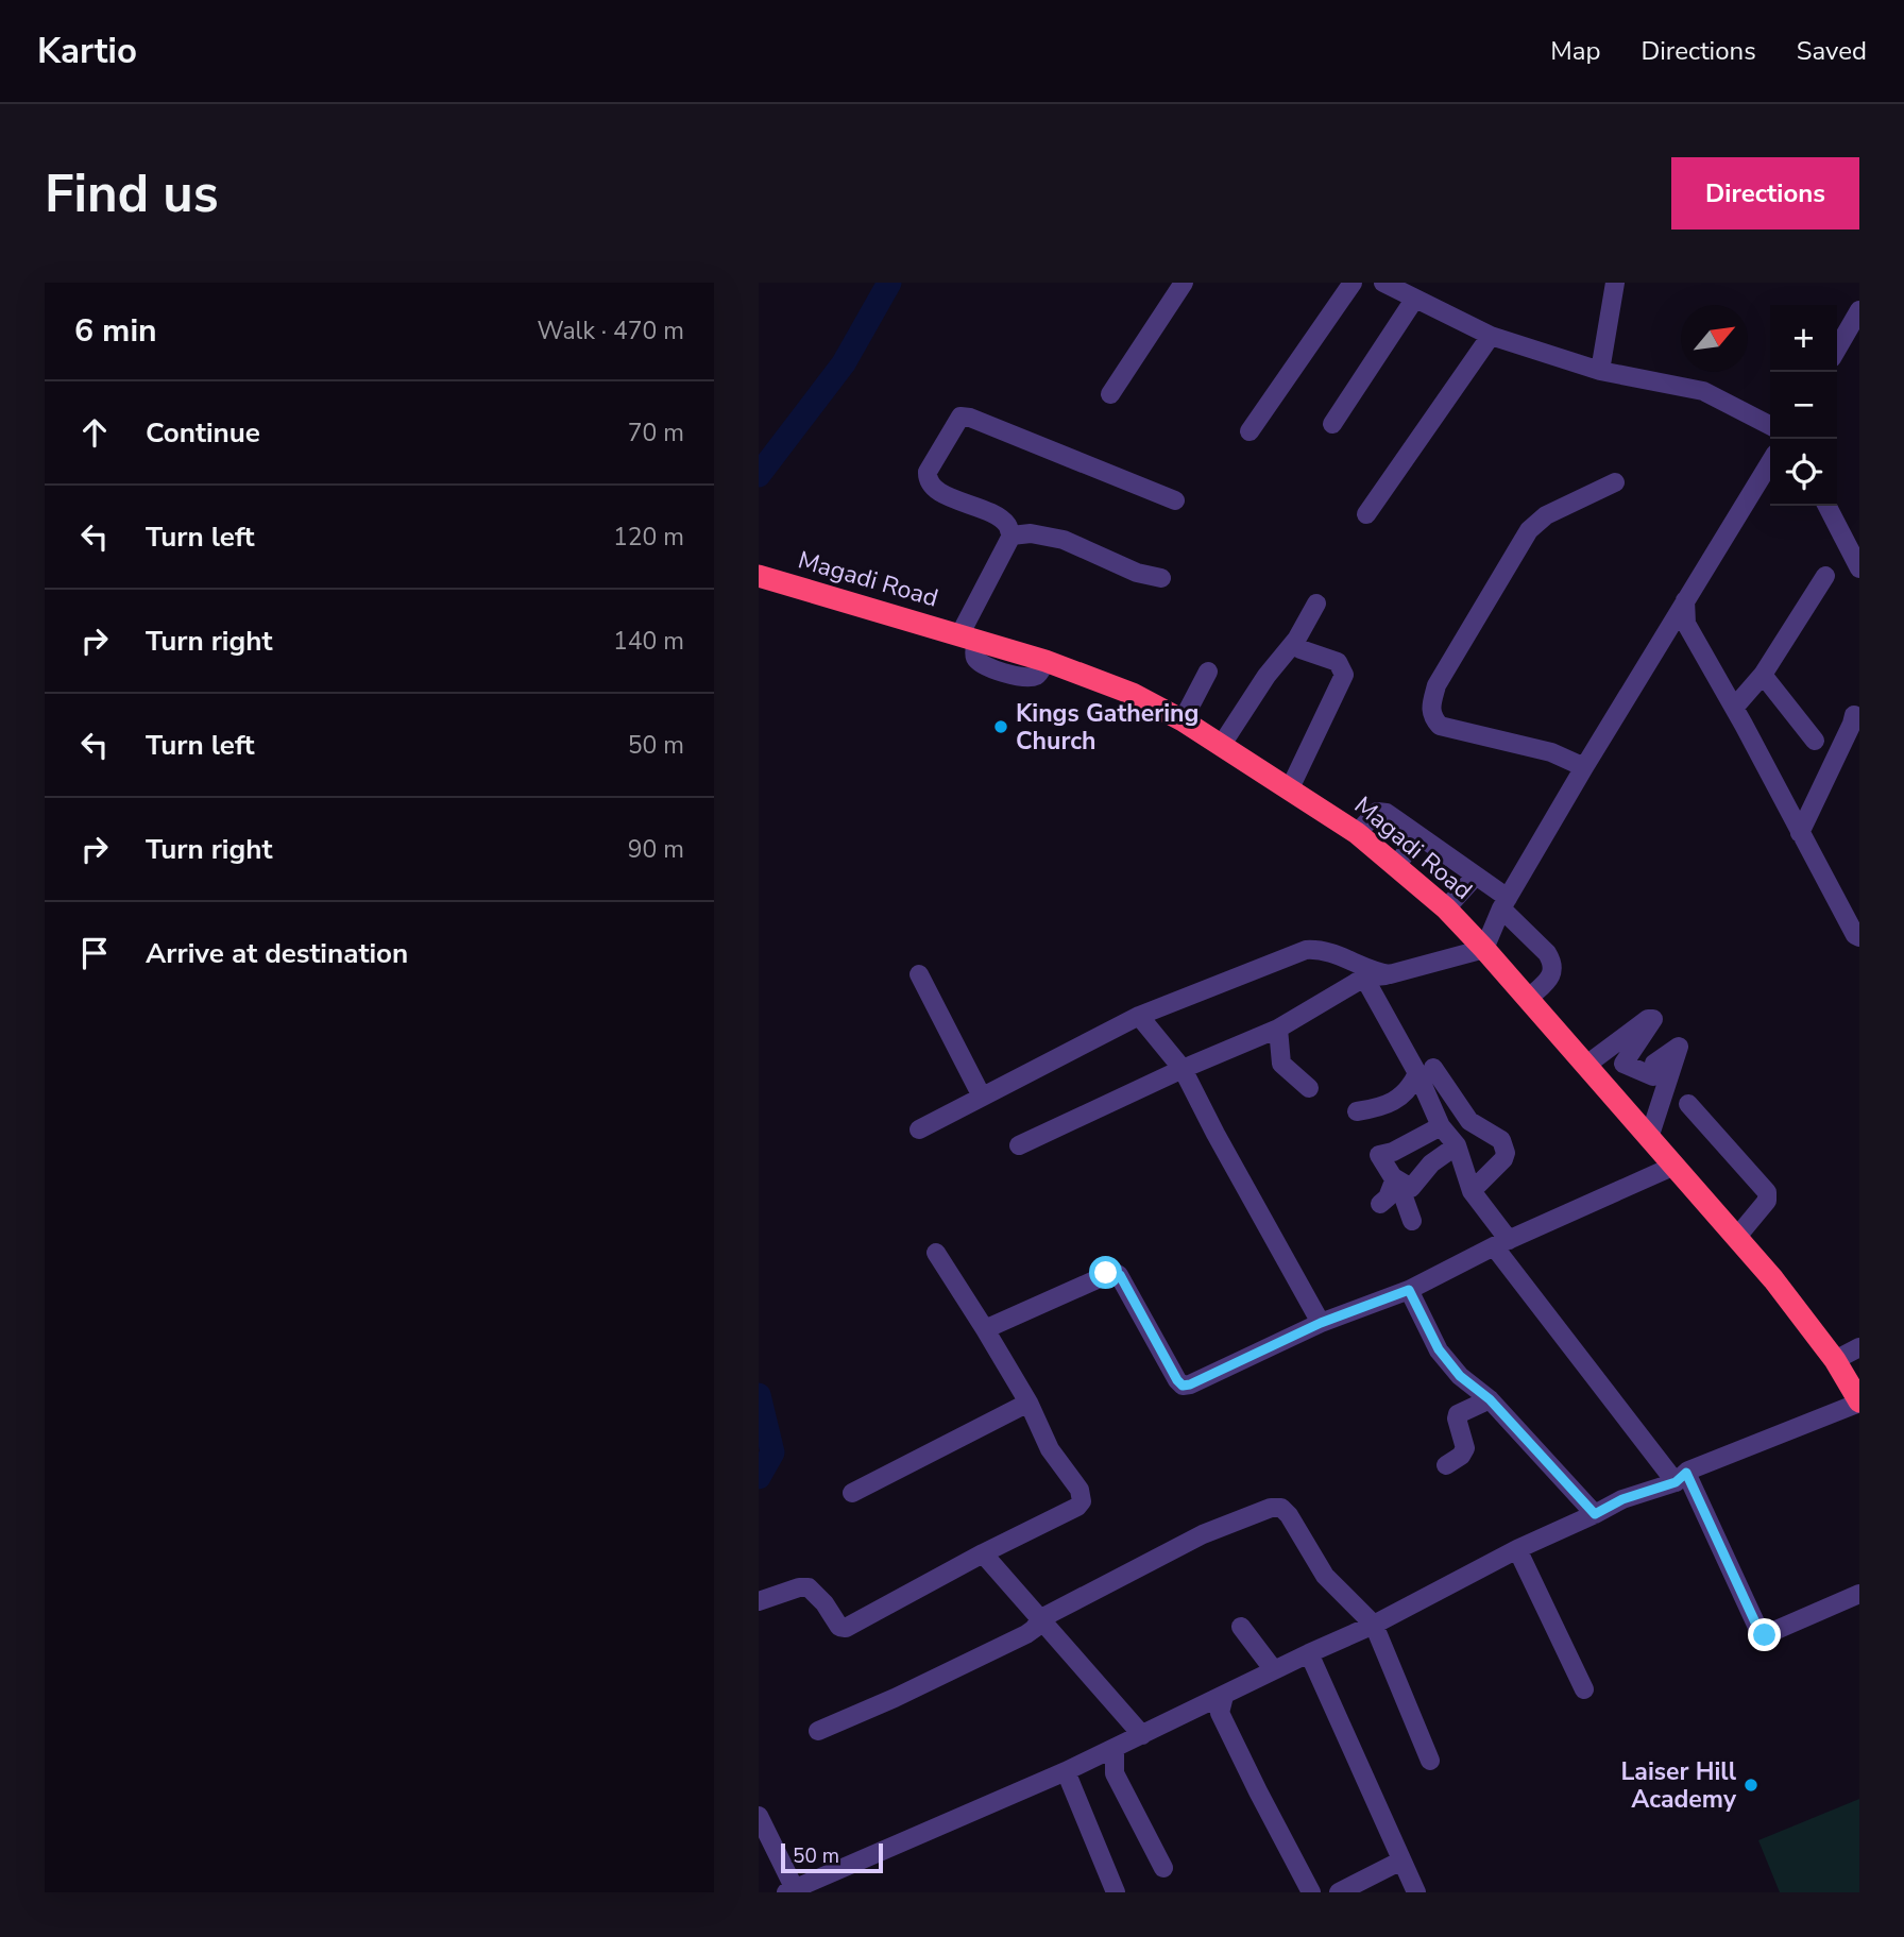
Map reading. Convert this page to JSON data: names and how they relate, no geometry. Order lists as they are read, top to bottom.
{
  "streets": {
    "highway": ["Magadi Road"]
  },
  "places": ["Kings Gathering Church", "Laiser Hill Academy"],
  "scale_bar": "50 m",
  "north": "top right",
  "page": {
    "header": "Kartio",
    "nav": ["Map", "Directions", "Saved"],
    "buttons": "Directions",
    "title": "Find us",
    "heading": ["6 min", "Walk · 470 m"],
    "map_buttons": ["+", "−"],
    "list": [
      ["Continue", "70 m"],
      ["Turn left", "120 m"],
      ["Turn right", "140 m"],
      ["Turn left", "50 m"],
      ["Turn right", "90 m"],
      "Arrive at destination"
    ],
    "scale": "50 m"
  }
}
